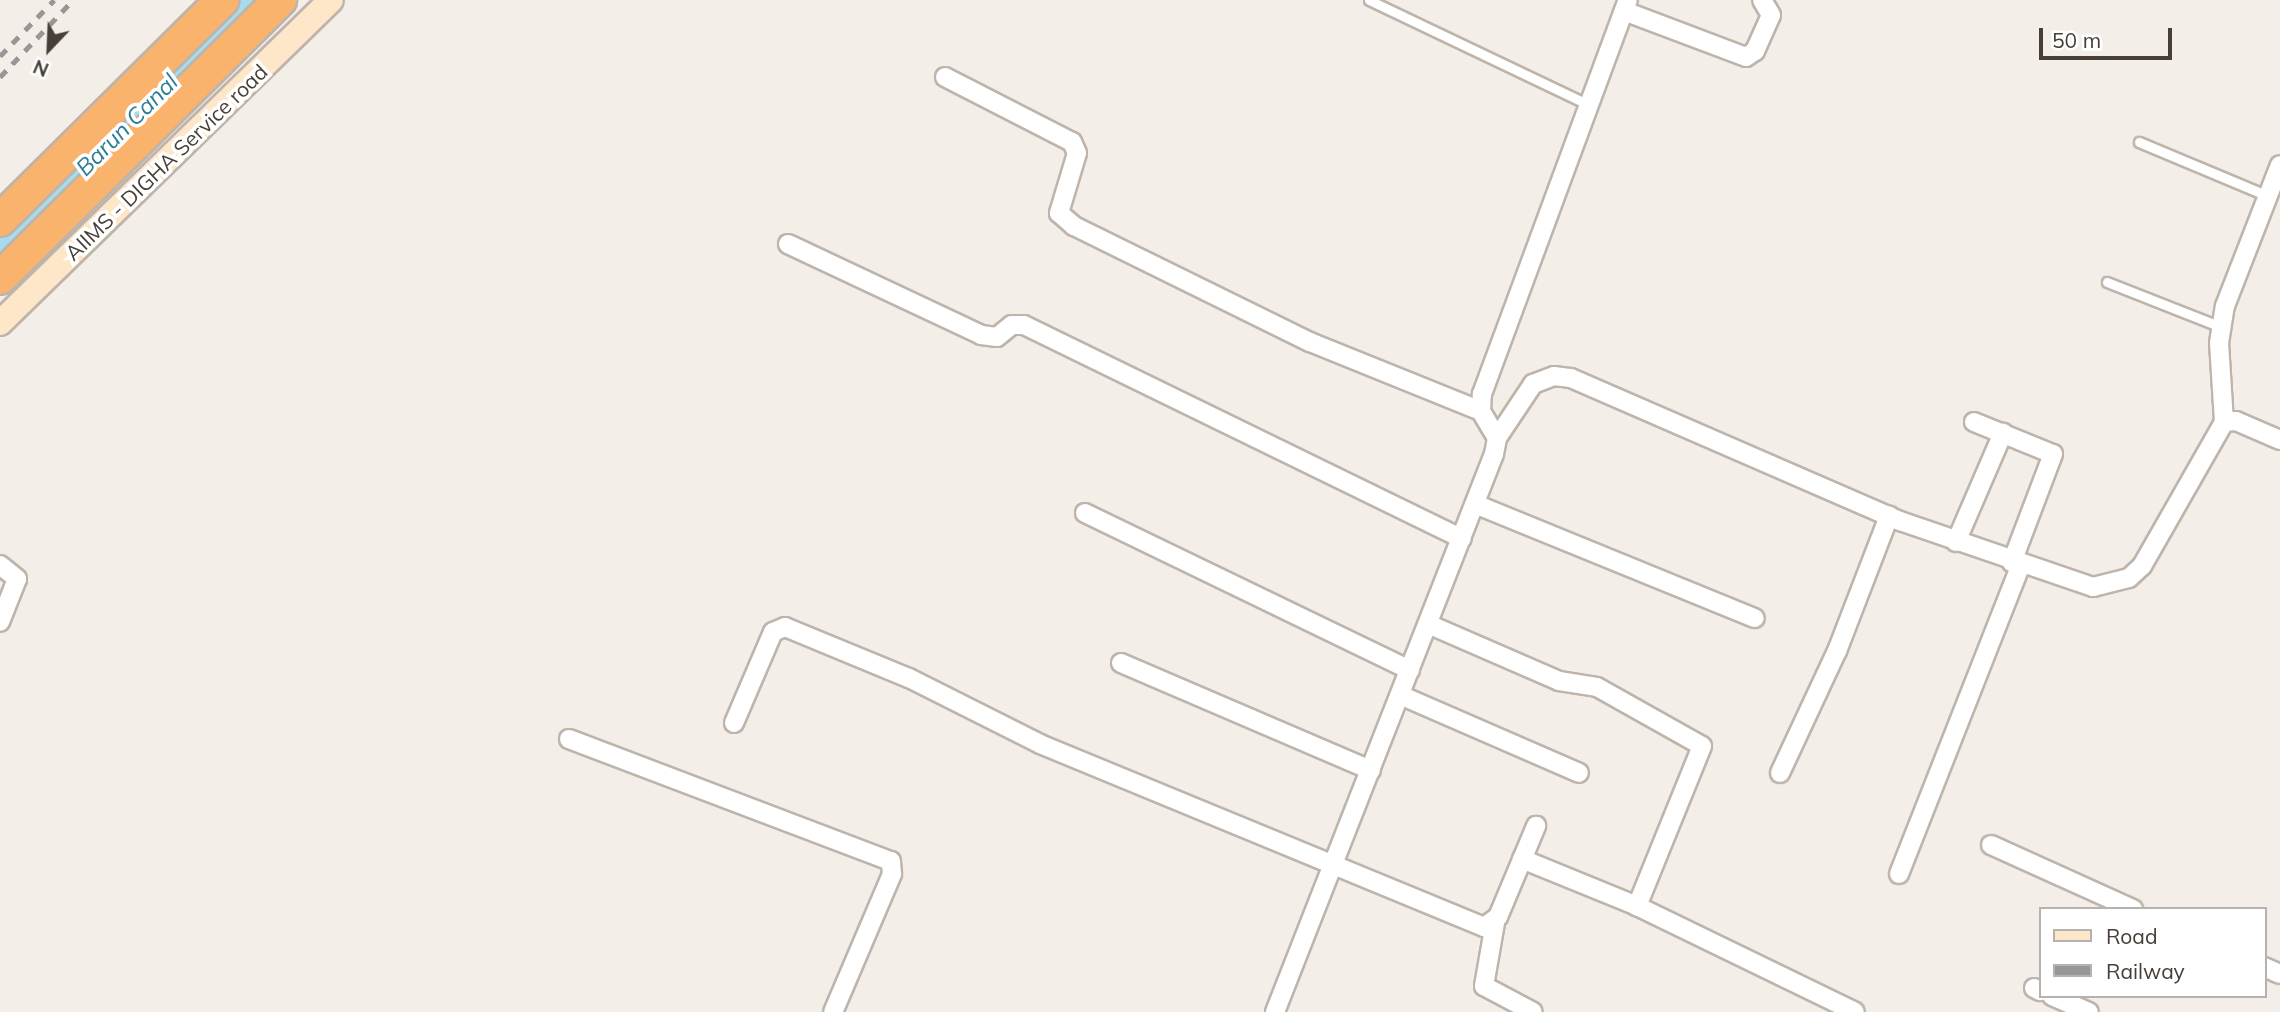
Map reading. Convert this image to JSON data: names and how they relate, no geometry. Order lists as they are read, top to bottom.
{
  "streets": {
    "main road": ["AIIMS - DIGHA Service road"]
  },
  "water": ["Barun Canal"],
  "legend": ["Road", "Railway"],
  "scale_bar": "50 m",
  "north": "bottom left"
}
